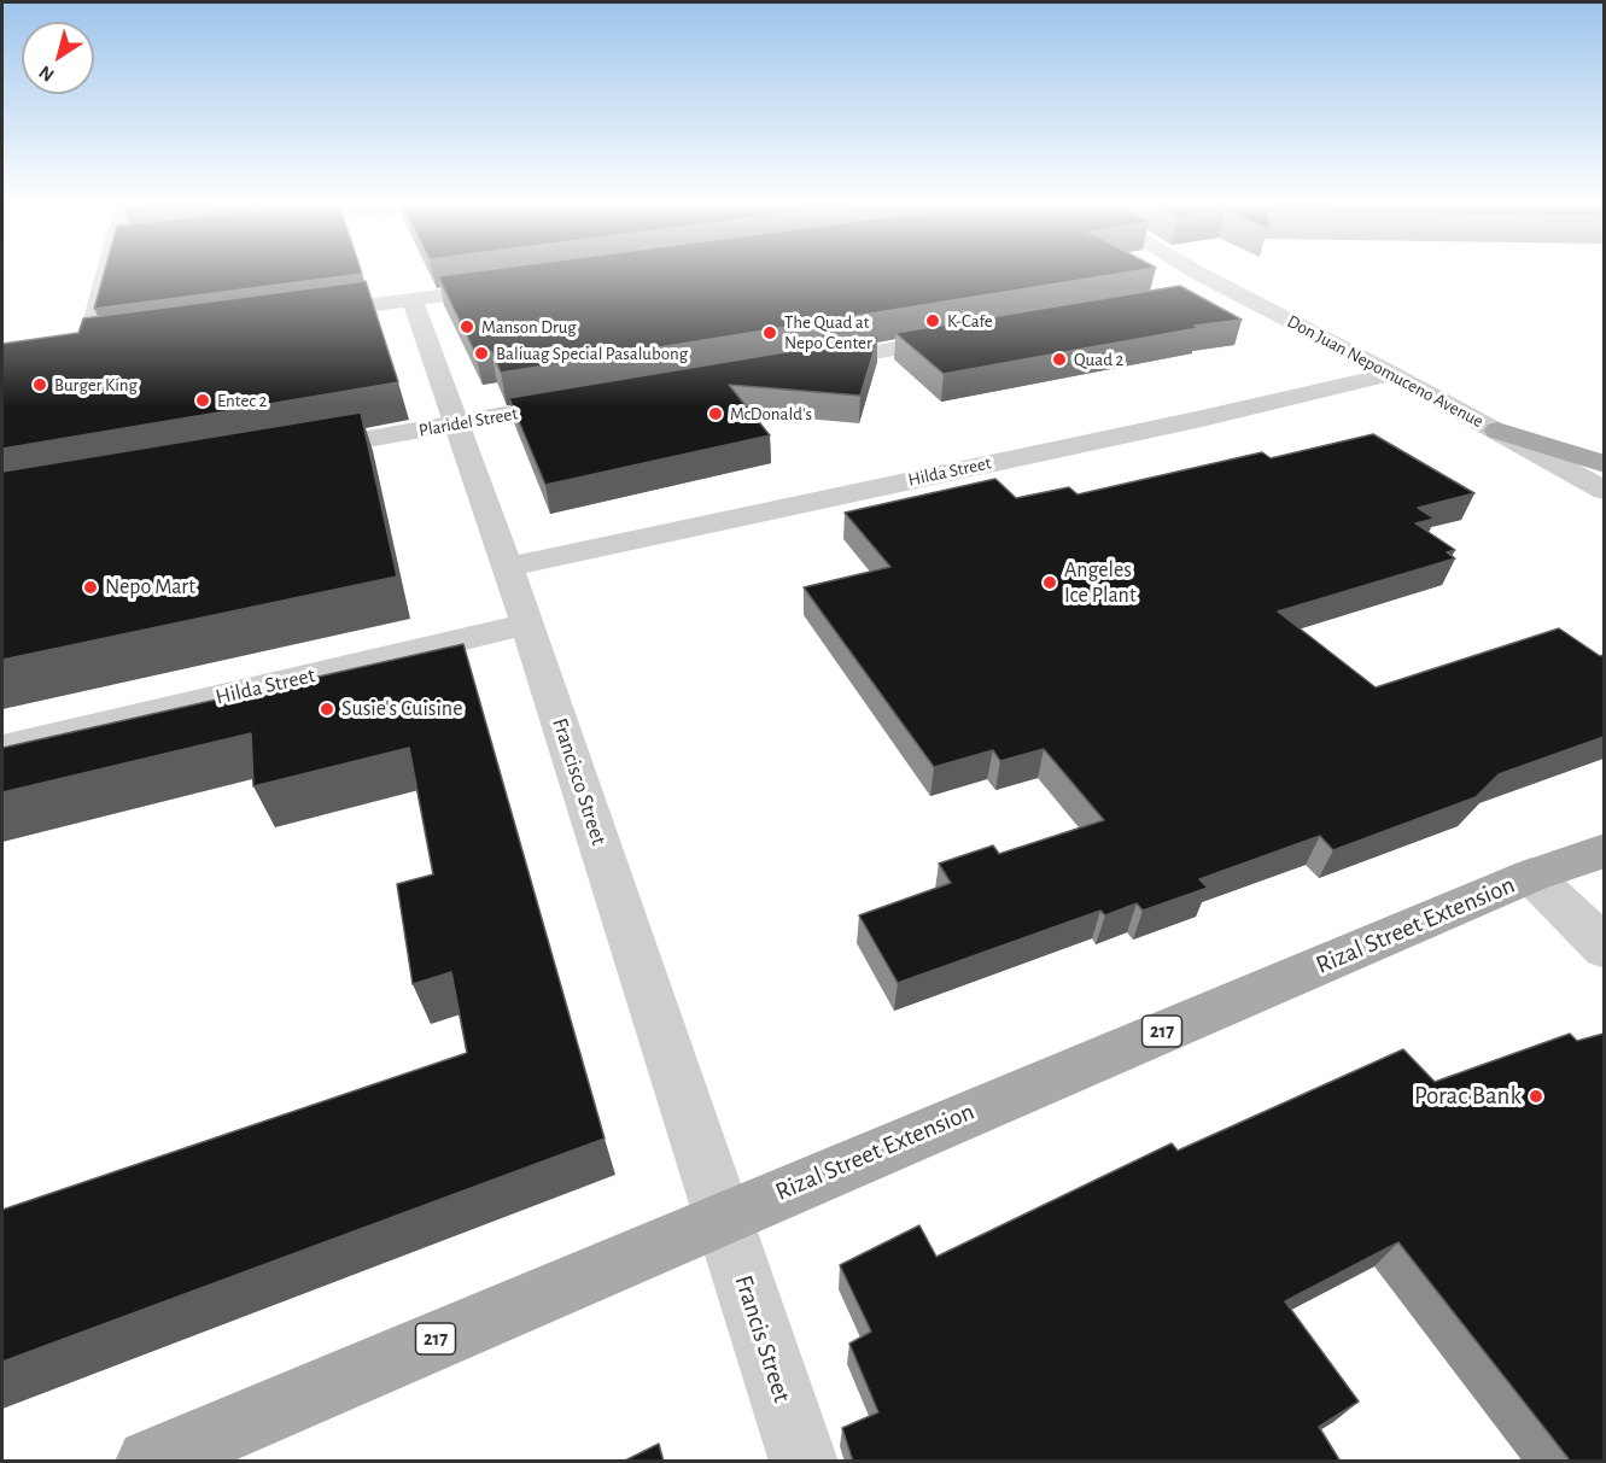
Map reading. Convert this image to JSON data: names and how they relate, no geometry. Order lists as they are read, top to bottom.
{
  "streets": {
    "main road": ["Rizal Street Extension", "217"],
    "street": [
      "Don Juan Nepomuceno Avenue",
      "Plaridel Street",
      "Hilda Street",
      "Francisco Street",
      "Francis Street"
    ]
  },
  "crossings": [
    ["Don Juan Nepomuceno Avenue", "Hilda Street"],
    ["Plaridel Street", "Francisco Street"],
    ["Hilda Street", "Francisco Street"],
    ["Francisco Street", "Rizal Street Extension"],
    ["Francisco Street", "Francis Street"],
    ["Rizal Street Extension", "Francis Street"]
  ],
  "places": [
    "K-Cafe",
    "Manson Drug",
    "The Quad at Nepo Center",
    "Baliuag Special Pasalubong",
    "Quad 2",
    "Burger King",
    "Entec 2",
    "McDonald's",
    "Angeles Ice Plant",
    "Nepo Mart",
    "Susie's Cuisine",
    "Porac Bank"
  ],
  "north": "bottom left"
}
